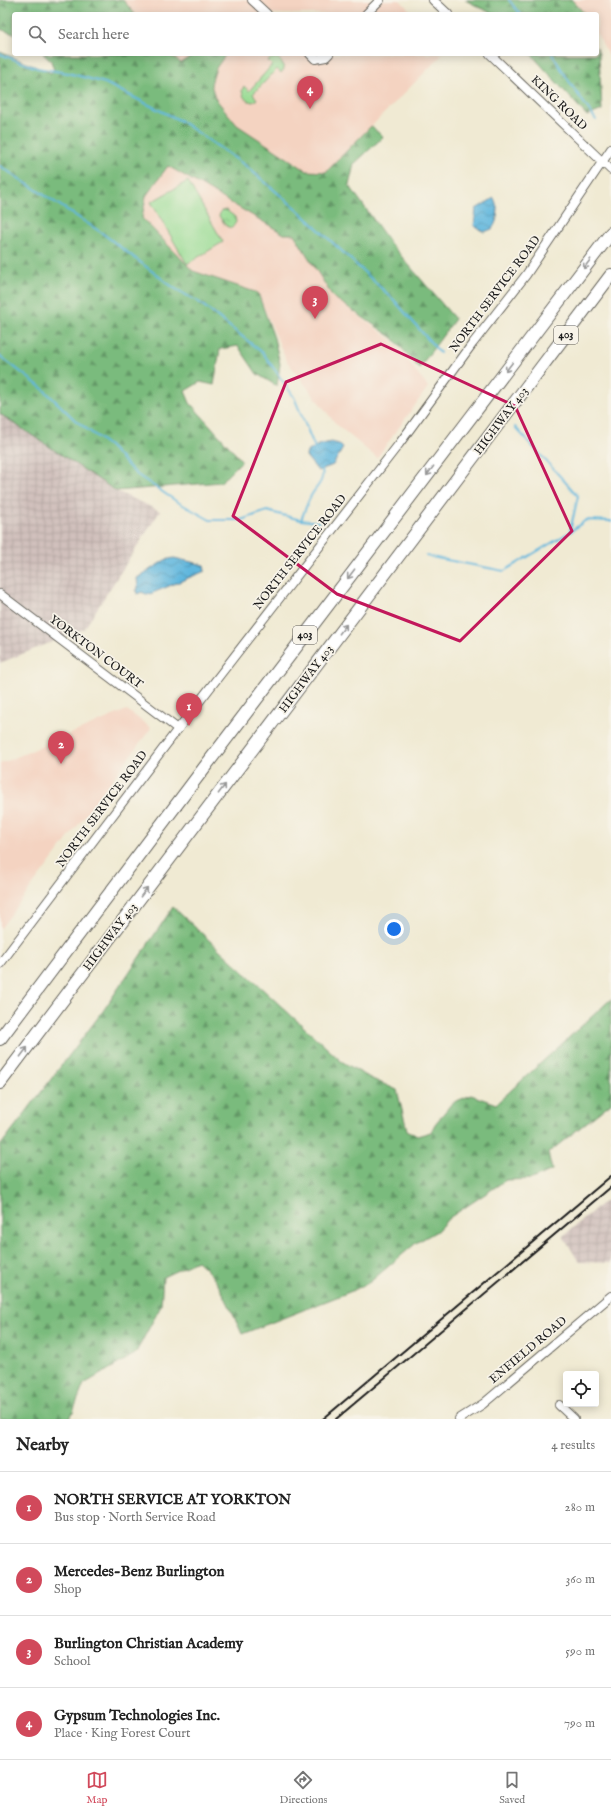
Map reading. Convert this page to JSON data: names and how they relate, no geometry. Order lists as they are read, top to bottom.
{
  "streets": {
    "highway": ["403", "HIGHWAY 403"],
    "street": [
      "KING ROAD",
      "NORTH SERVICE ROAD",
      "YORKTON COURT",
      "ENFIELD ROAD"
    ]
  },
  "crossings": [
    ["KING ROAD", "NORTH SERVICE ROAD"],
    ["NORTH SERVICE ROAD", "YORKTON COURT"]
  ],
  "page": {
    "search": "Search here",
    "pins": [
      "4",
      "3",
      "1",
      "2"
    ],
    "heading": ["Nearby", "4 results"],
    "list": [
      {
        "mark": "1",
        "name": "NORTH SERVICE AT YORKTON",
        "note": "Bus stop · North Service Road",
        "value": "280 m"
      },
      {
        "mark": "2",
        "name": "Mercedes-Benz Burlington",
        "note": "Shop",
        "value": "360 m"
      },
      {
        "mark": "3",
        "name": "Burlington Christian Academy",
        "note": "School",
        "value": "590 m"
      },
      {
        "mark": "4",
        "name": "Gypsum Technologies Inc.",
        "note": "Place · King Forest Court",
        "value": "790 m"
      }
    ],
    "nav": ["Map", "Directions", "Saved"]
  }
}
